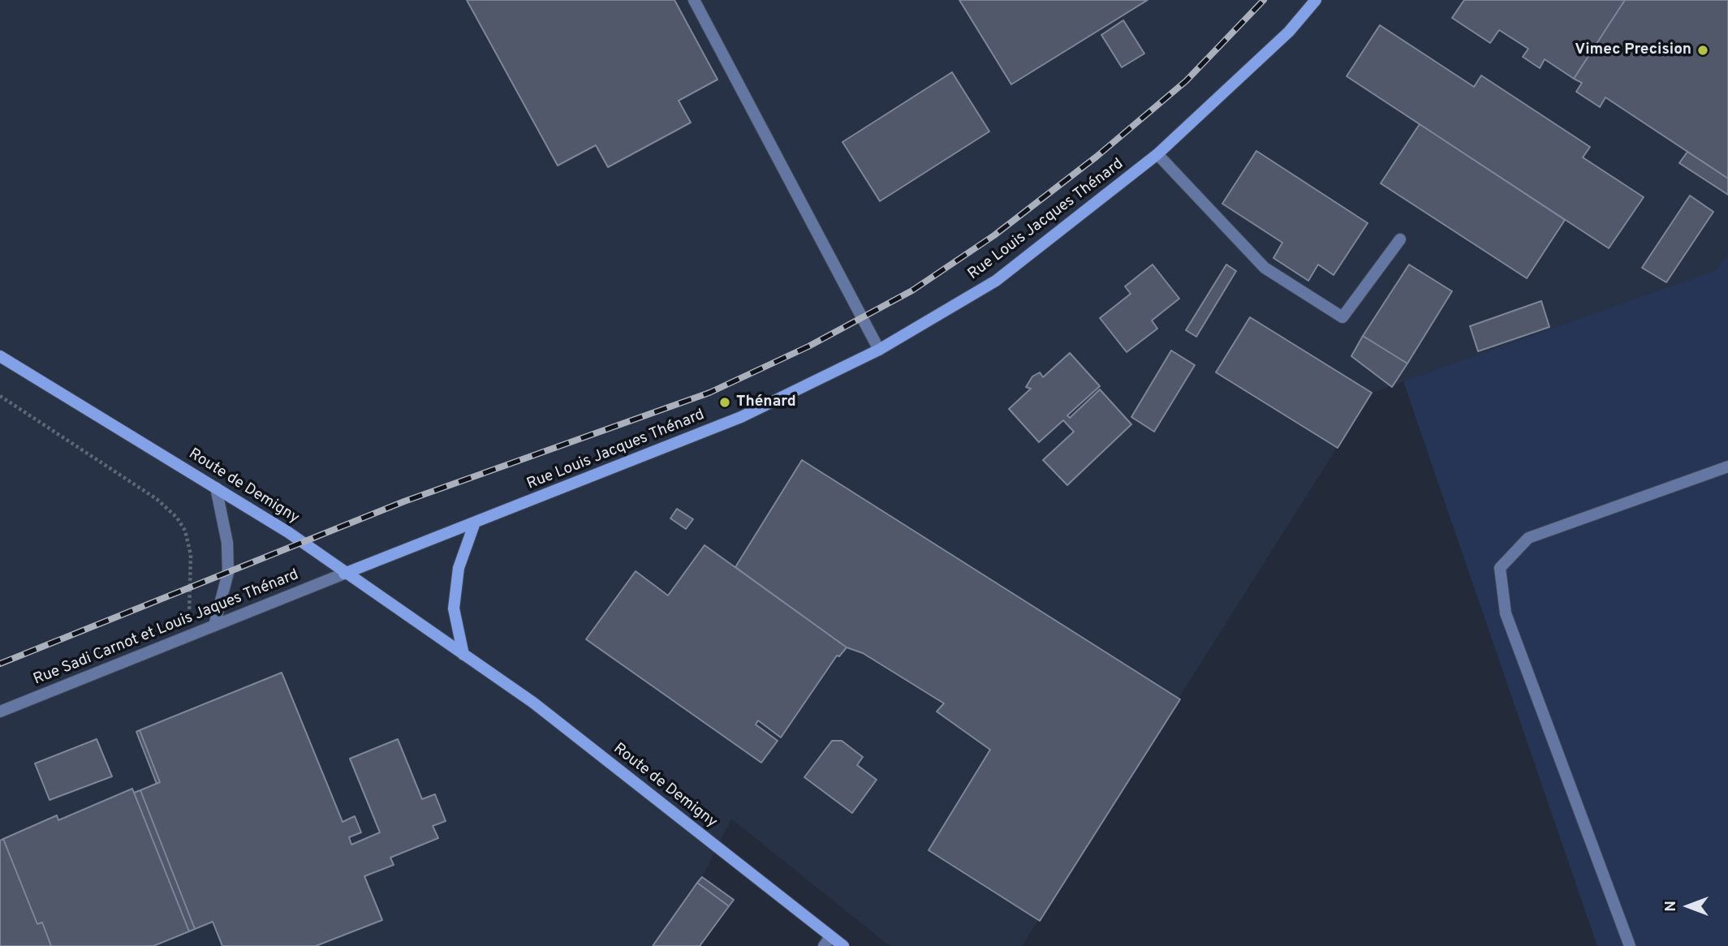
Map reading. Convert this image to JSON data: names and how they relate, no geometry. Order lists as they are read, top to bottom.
{
  "streets": {
    "main road": ["Rue Louis Jacques Thénard", "Route de Demigny"],
    "street": ["Rue Sadi Carnot et Louis Jaques Thénard"]
  },
  "crossings": [
    ["Rue Louis Jacques Thénard", "Route de Demigny"],
    ["Rue Louis Jacques Thénard", "Rue Sadi Carnot et Louis Jaques Thénard"],
    ["Route de Demigny", "Rue Sadi Carnot et Louis Jaques Thénard"]
  ],
  "places": ["Vimec Precision", "Thénard"],
  "north": "left"
}
